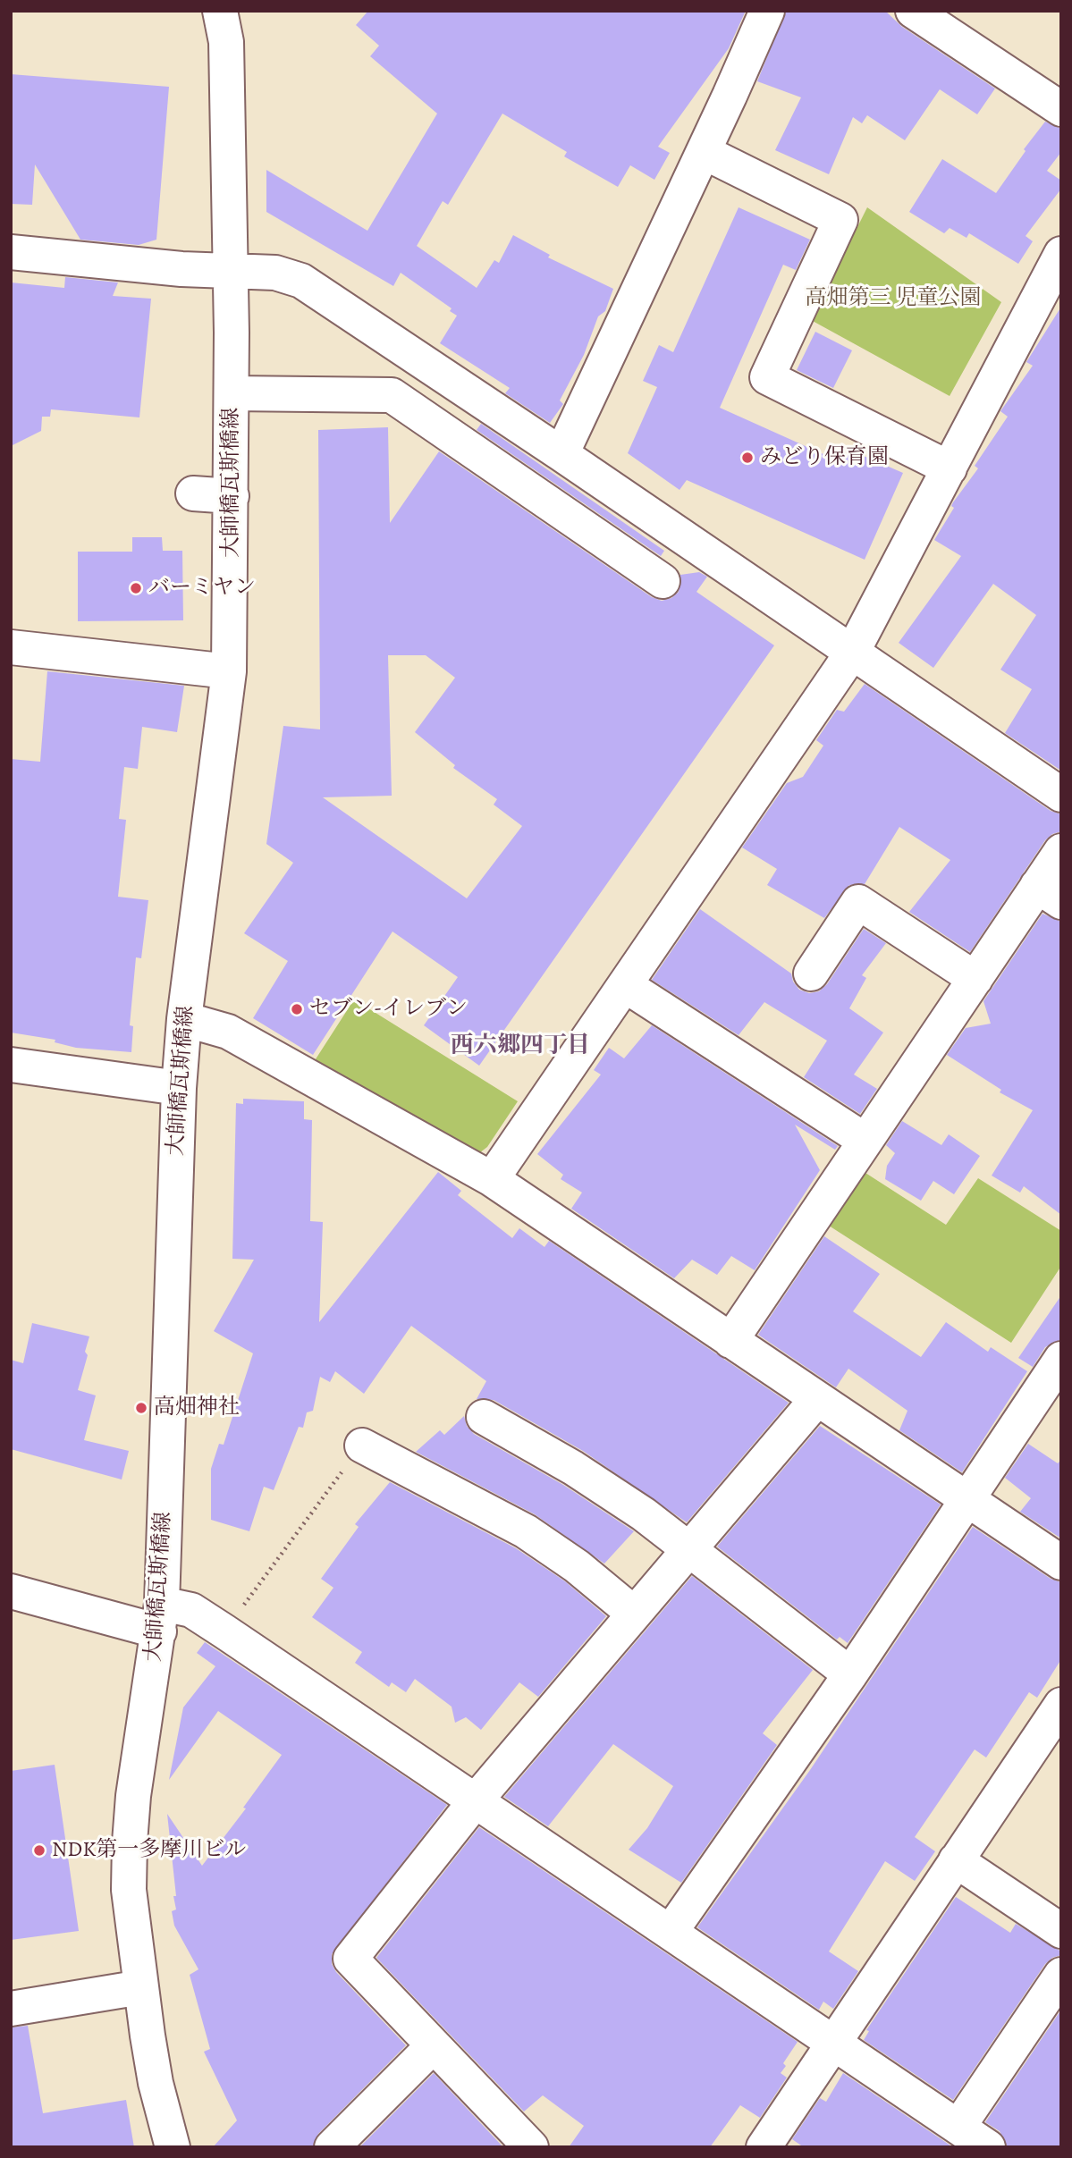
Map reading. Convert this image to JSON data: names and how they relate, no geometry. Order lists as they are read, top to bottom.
{
  "streets": {
    "street": ["大師橋瓦斯橋線"]
  },
  "districts": ["西六郷四丁目"],
  "parks": ["高畑第三 児童公園"],
  "places": [
    "みどり保育園",
    "バーミヤン",
    "セブン-イレブン",
    "高畑神社",
    "NDK第一多摩川ビル"
  ]
}
